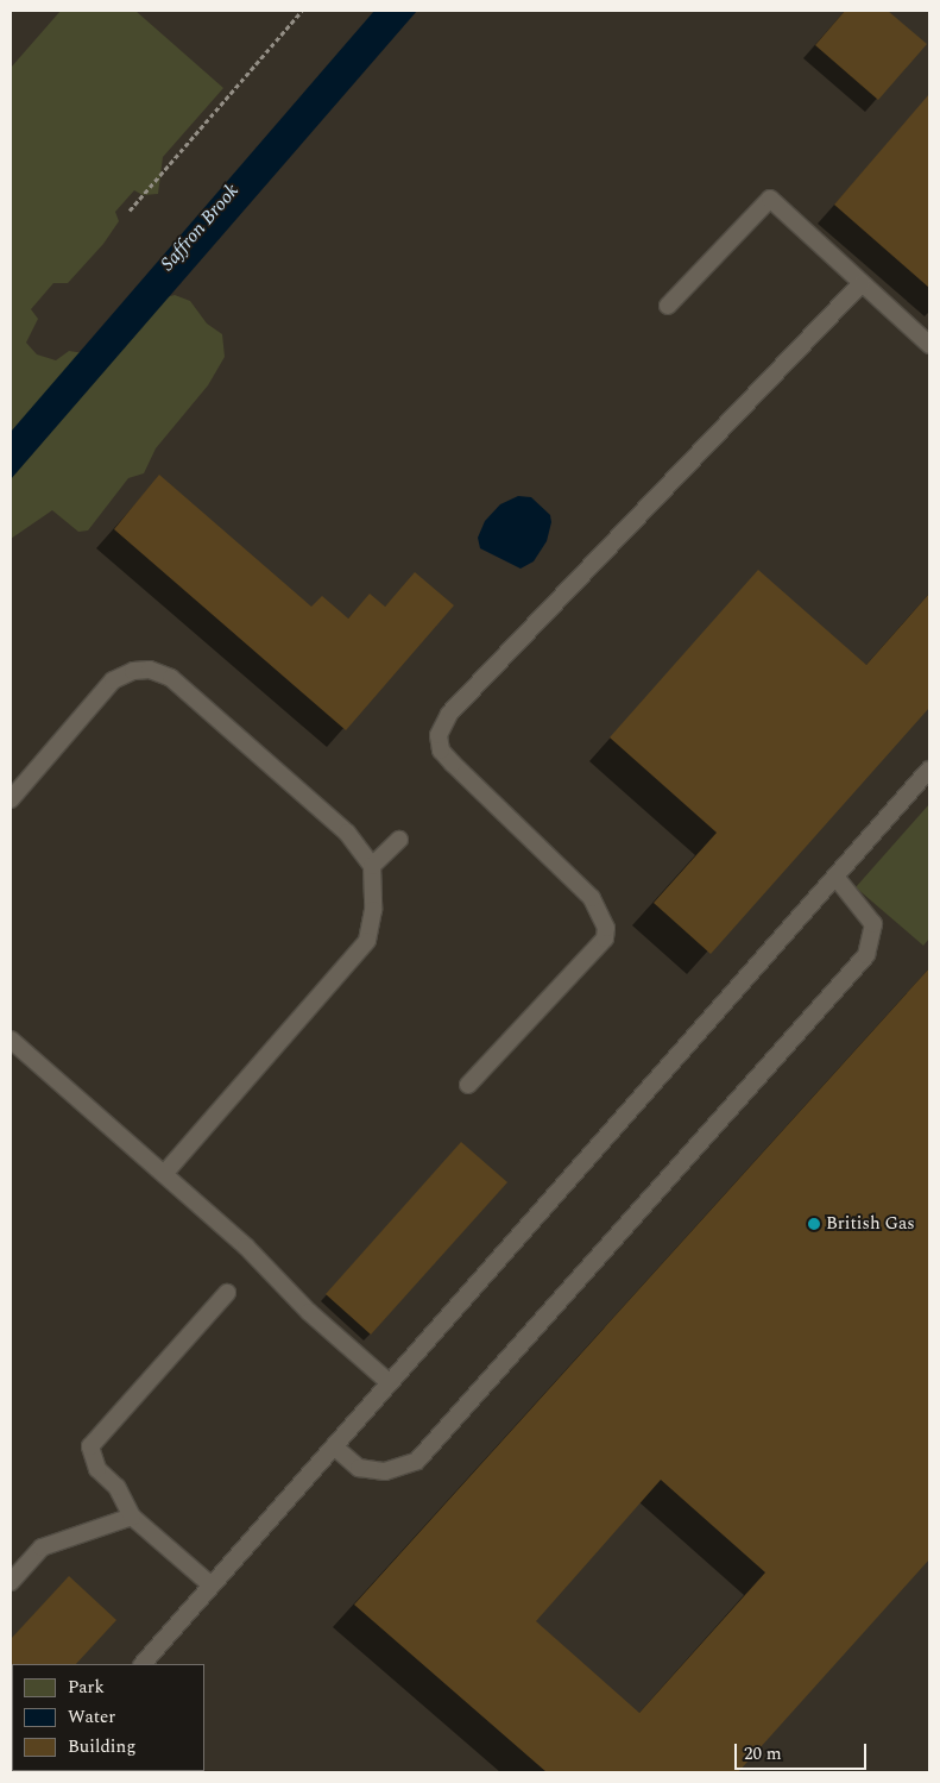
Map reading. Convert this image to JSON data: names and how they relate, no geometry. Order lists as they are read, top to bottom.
{
  "water": ["Saffron Brook"],
  "places": ["British Gas"],
  "legend": ["Park", "Water", "Building"],
  "scale_bar": "20 m"
}
